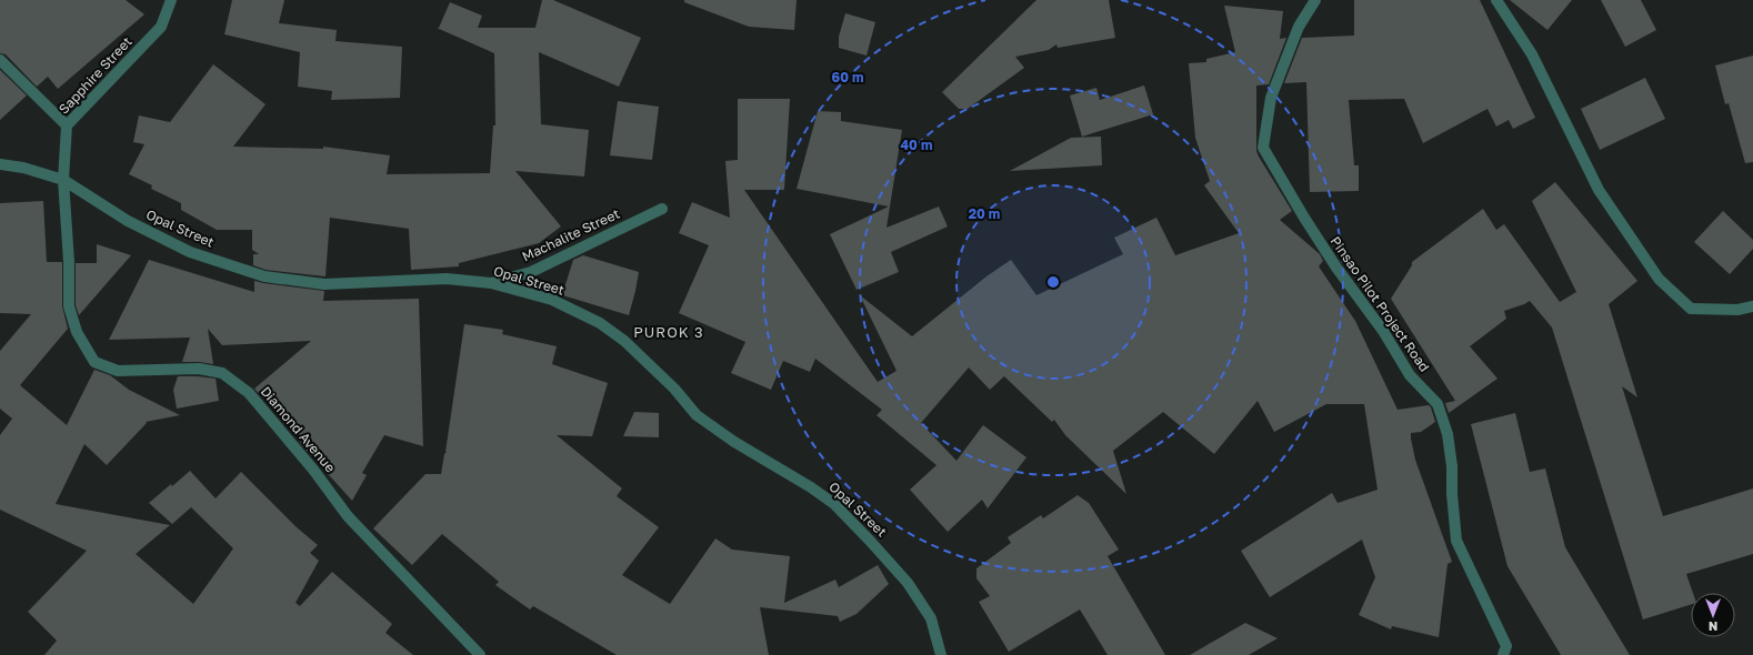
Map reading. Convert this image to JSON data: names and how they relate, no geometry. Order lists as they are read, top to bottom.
{
  "streets": {
    "street": [
      "Sapphire Street",
      "Opal Street",
      "Machalite Street",
      "Pinsao Pilot Project Road",
      "Diamond Avenue"
    ]
  },
  "crossings": [
    ["Sapphire Street", "Opal Street"],
    ["Sapphire Street", "Diamond Avenue"],
    ["Opal Street", "Machalite Street"],
    ["Opal Street", "Diamond Avenue"]
  ],
  "districts": ["PUROK 3"],
  "north": "bottom",
  "rings": ["60 m", "40 m", "20 m"]
}
